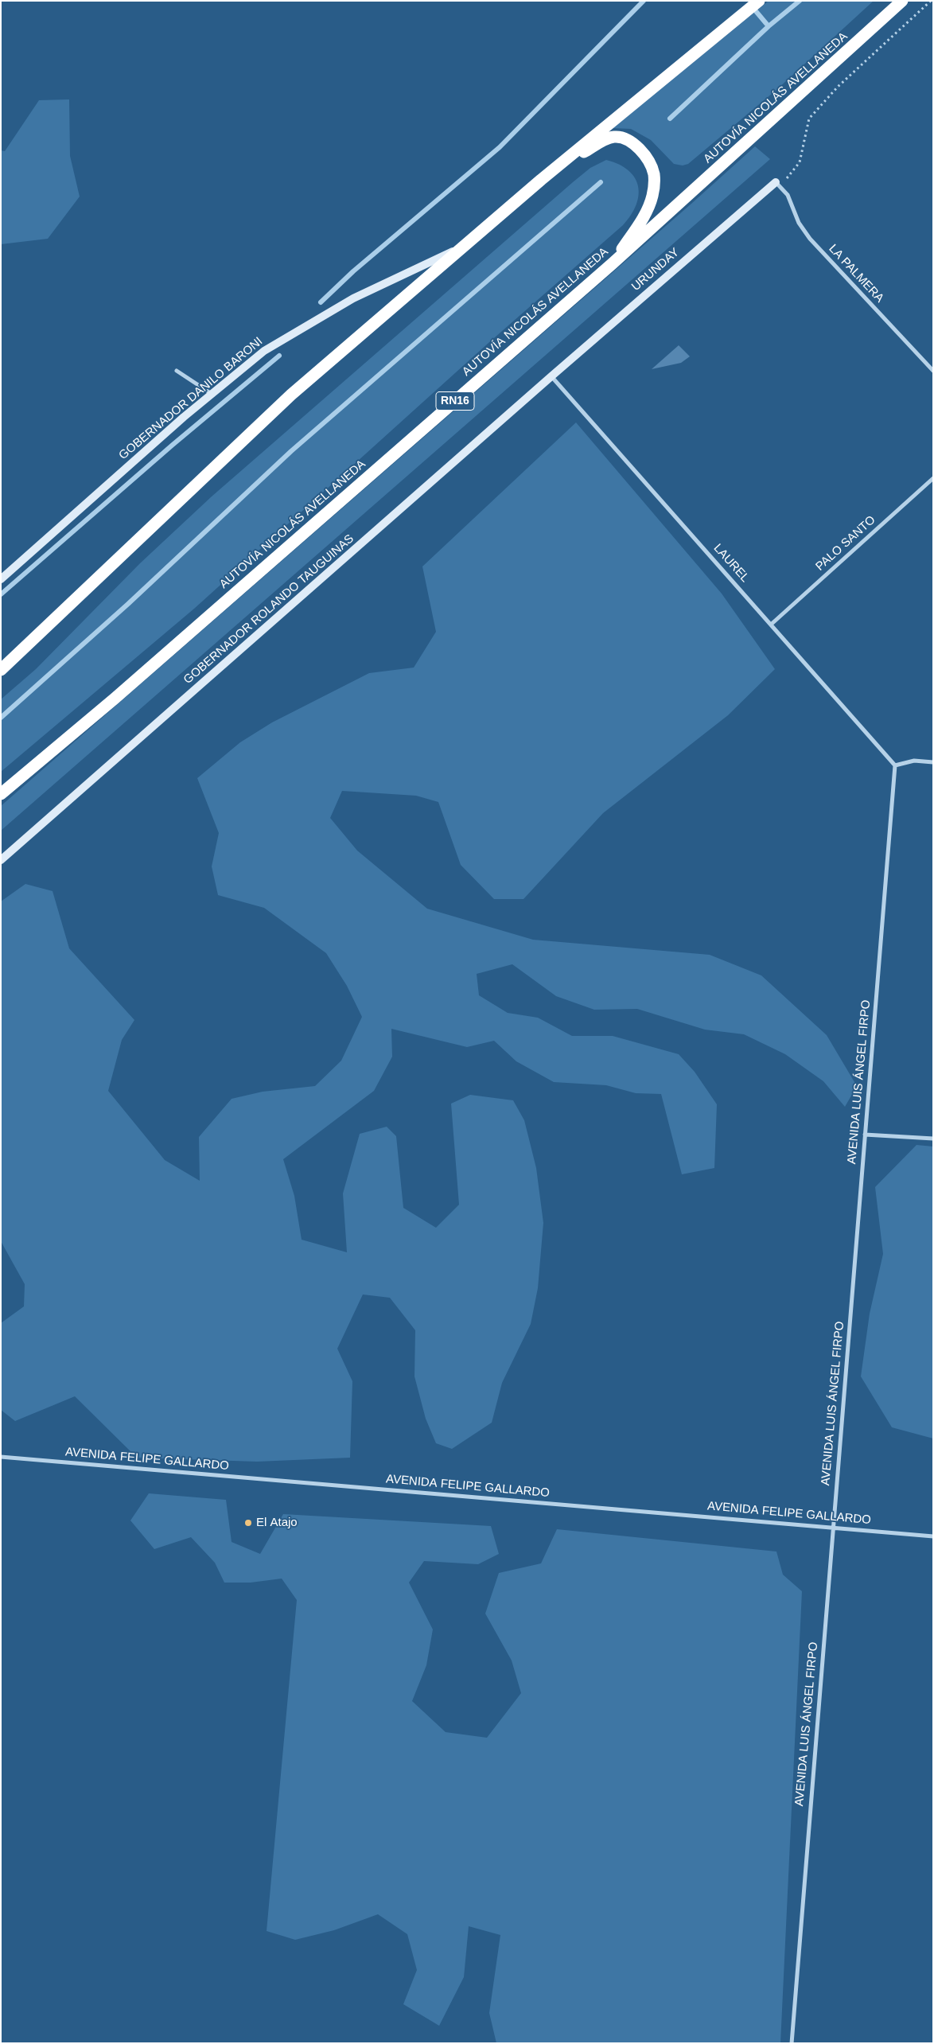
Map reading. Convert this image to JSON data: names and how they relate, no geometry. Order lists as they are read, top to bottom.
{
  "streets": {
    "highway": ["AUTOVÍA NICOLÁS AVELLANEDA", "RN16"],
    "street": [
      "URUNDAY",
      "LA PALMERA",
      "GOBERNADOR DANILO BARONI",
      "PALO SANTO",
      "LAUREL",
      "GOBERNADOR ROLANDO TAUGUINAS",
      "AVENIDA LUIS ÁNGEL FIRPO",
      "AVENIDA FELIPE GALLARDO"
    ]
  },
  "crossings": [
    ["URUNDAY", "LA PALMERA"],
    ["URUNDAY", "LAUREL"],
    ["URUNDAY", "GOBERNADOR ROLANDO TAUGUINAS"],
    ["PALO SANTO", "LAUREL"],
    ["LAUREL", "GOBERNADOR ROLANDO TAUGUINAS"],
    ["LAUREL", "AVENIDA LUIS ÁNGEL FIRPO"],
    ["AVENIDA LUIS ÁNGEL FIRPO", "AVENIDA FELIPE GALLARDO"]
  ],
  "places": ["El Atajo"]
}
